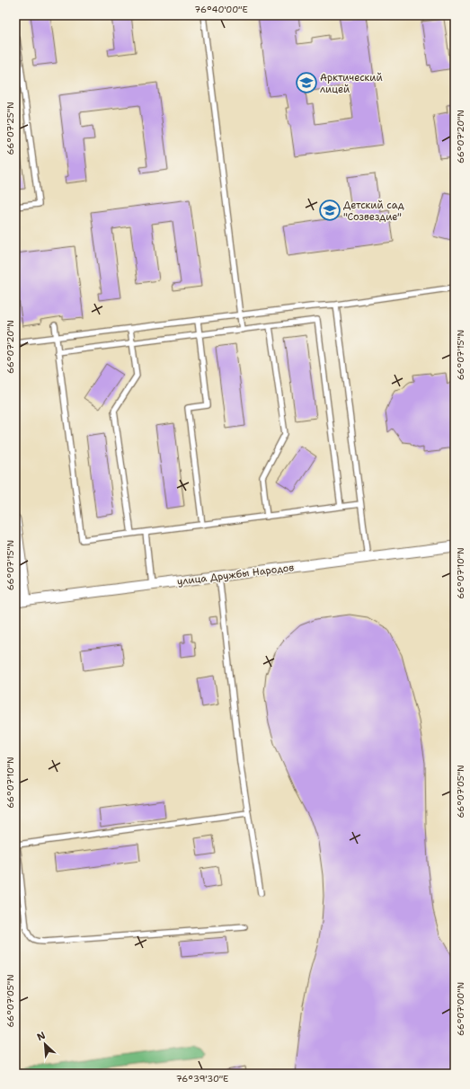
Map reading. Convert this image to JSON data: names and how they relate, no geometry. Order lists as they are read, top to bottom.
{
  "streets": {
    "street": ["улица Дружбы Народов"]
  },
  "places": {
    "school or university": ["Арктический лицей", "Детский сад \"Созвездие\""]
  },
  "north": "top left",
  "coordinates": [
    "76°40'00\"E",
    "66°07'25\"N",
    "66°07'20\"N",
    "66°07'15\"N",
    "66°07'10\"N",
    "66°07'05\"N",
    "66°07'00\"N",
    "76°39'30\"E"
  ]
}
